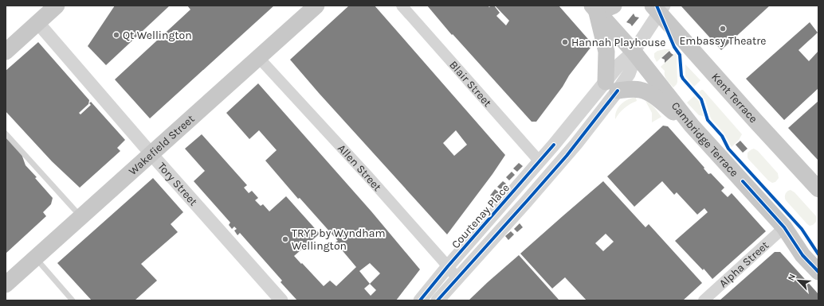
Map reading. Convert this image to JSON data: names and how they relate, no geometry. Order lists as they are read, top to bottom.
{
  "streets": {
    "main road": ["Kent Terrace", "Cambridge Terrace", "Wakefield Street"],
    "street": [
      "Blair Street",
      "Allen Street",
      "Tory Street",
      "Courtenay Place",
      "Alpha Street"
    ]
  },
  "crossings": [
    ["Blair Street", "Courtenay Place"],
    ["Kent Terrace", "Courtenay Place"],
    ["Cambridge Terrace", "Courtenay Place"],
    ["Cambridge Terrace", "Alpha Street"],
    ["Wakefield Street", "Allen Street"],
    ["Wakefield Street", "Tory Street"],
    ["Allen Street", "Courtenay Place"]
  ],
  "places": [
    "Embassy Theatre",
    "Qt Wellington",
    "Hannah Playhouse",
    "TRYP by Wyndham Wellington"
  ],
  "north": "top left"
}
